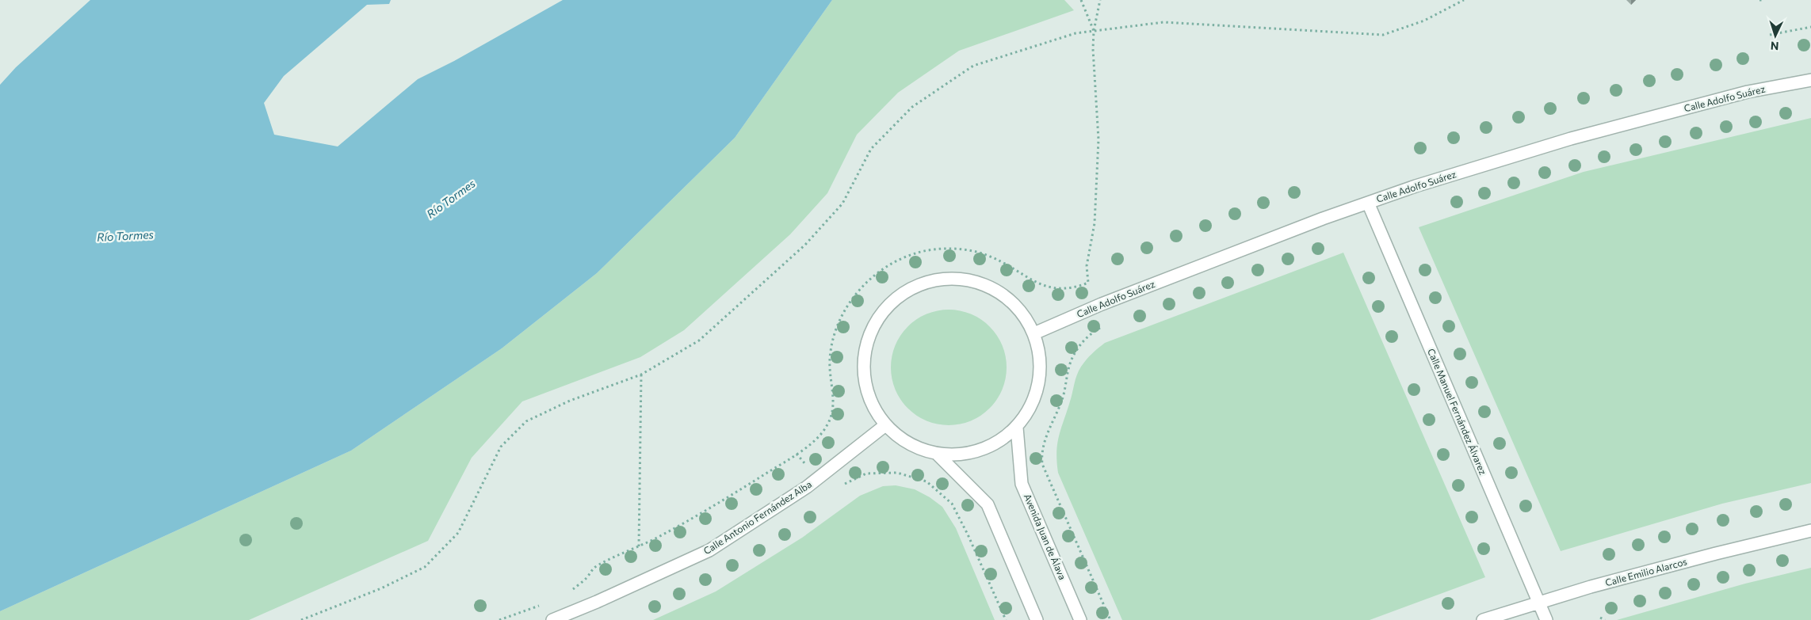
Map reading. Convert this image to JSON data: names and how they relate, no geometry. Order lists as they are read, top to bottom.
{
  "streets": {
    "street": [
      "Calle Adolfo Suárez",
      "Calle Manuel Fernández Álvarez",
      "Calle Antonio Fernández Alba",
      "Avenida Juan de Álava",
      "Calle Emilio Alarcos"
    ]
  },
  "crossings": [
    ["Calle Adolfo Suárez", "Calle Manuel Fernández Álvarez"],
    ["Calle Manuel Fernández Álvarez", "Calle Emilio Alarcos"]
  ],
  "water": ["Río Tormes"],
  "north": "bottom"
}
